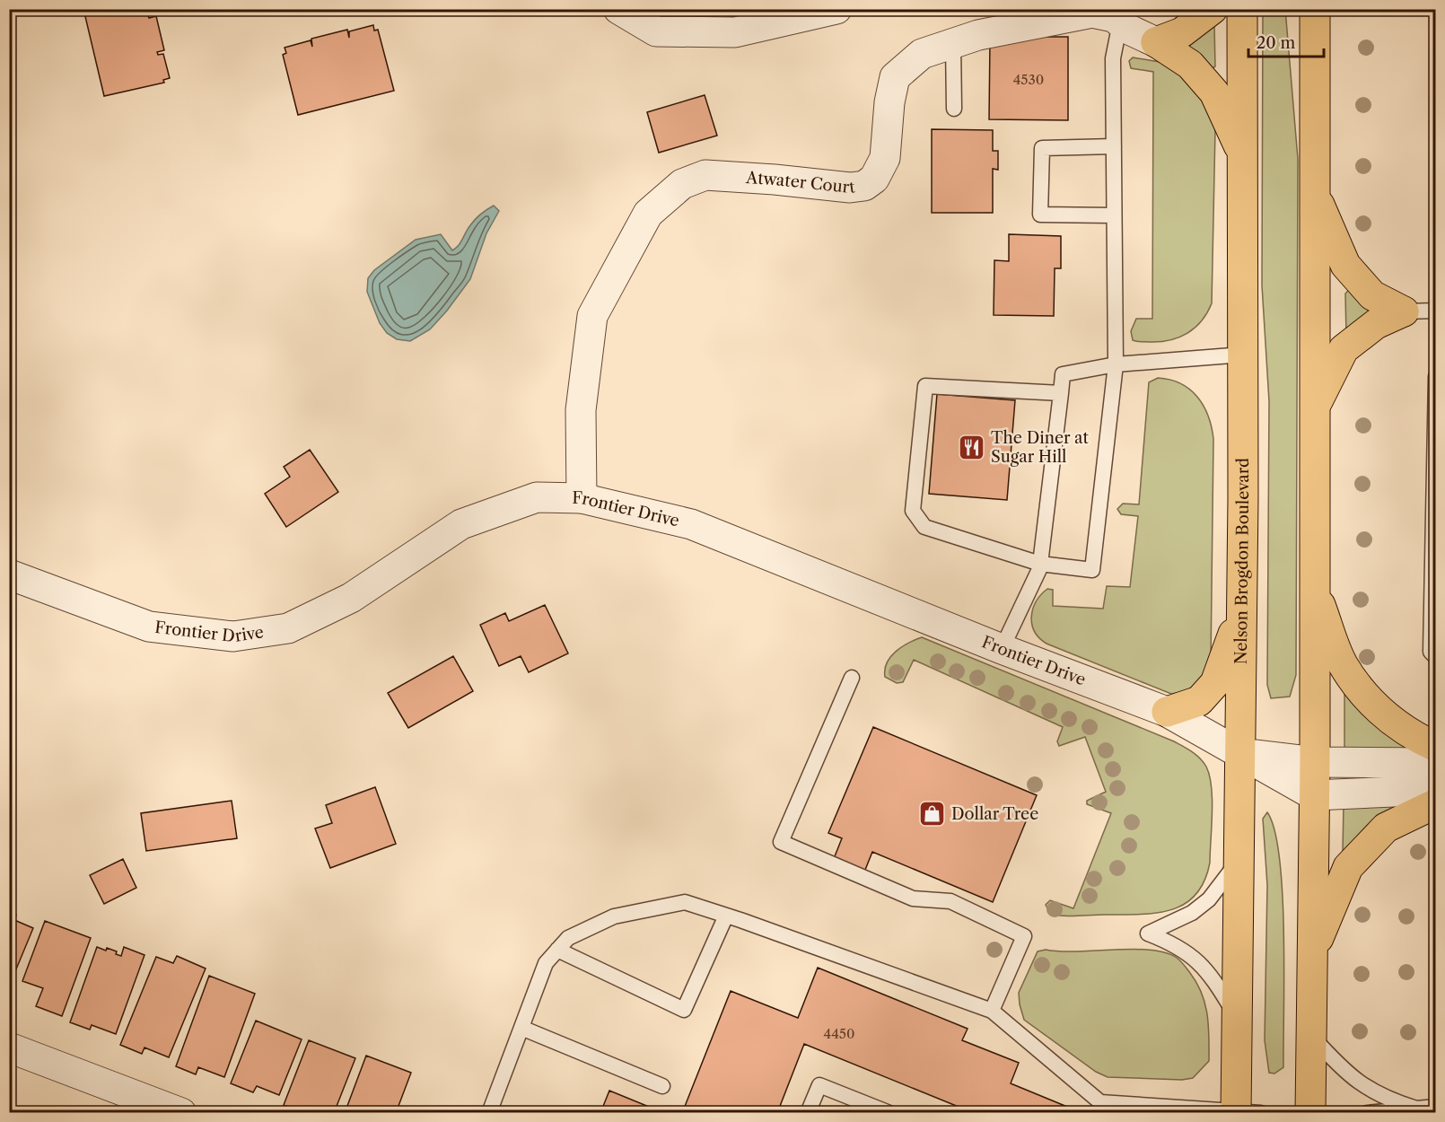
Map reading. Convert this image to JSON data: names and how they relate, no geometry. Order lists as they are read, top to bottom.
{
  "streets": {
    "highway": ["Nelson Brogdon Boulevard"],
    "street": ["Atwater Court", "Frontier Drive"]
  },
  "crossings": [
    ["Atwater Court", "Frontier Drive"],
    ["Frontier Drive", "Nelson Brogdon Boulevard"]
  ],
  "places": {
    "restaurant": ["The Diner at Sugar Hill"],
    "shop": ["Dollar Tree"]
  },
  "house_numbers": ["4530", "4450"],
  "scale_bar": "20 m"
}
